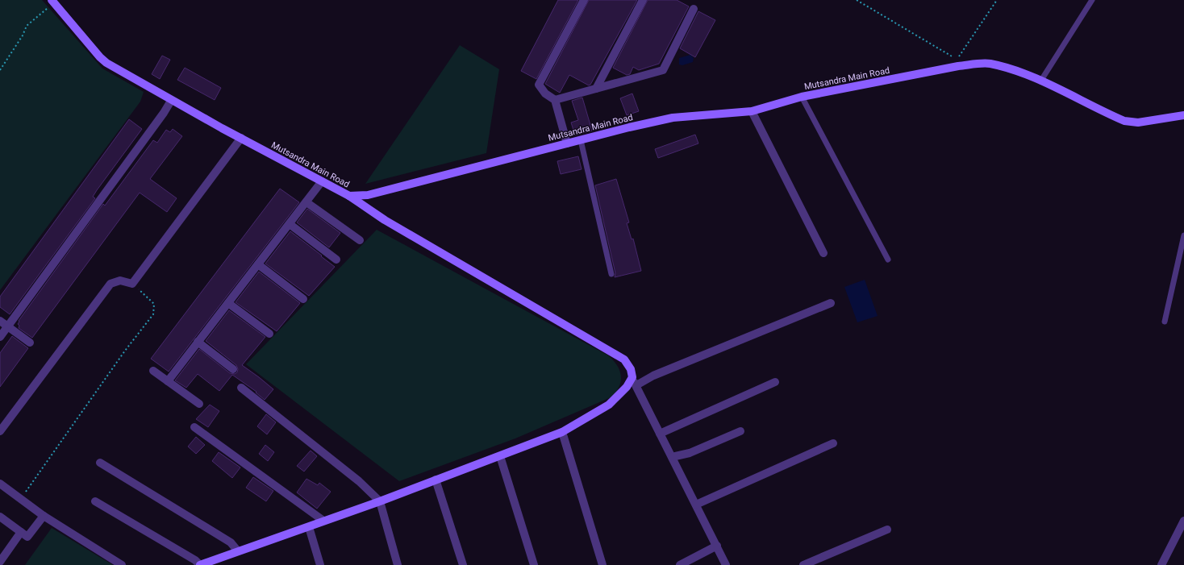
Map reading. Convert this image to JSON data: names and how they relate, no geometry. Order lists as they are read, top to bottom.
{
  "streets": {
    "street": ["Mutsandra Main Road"]
  }
}
